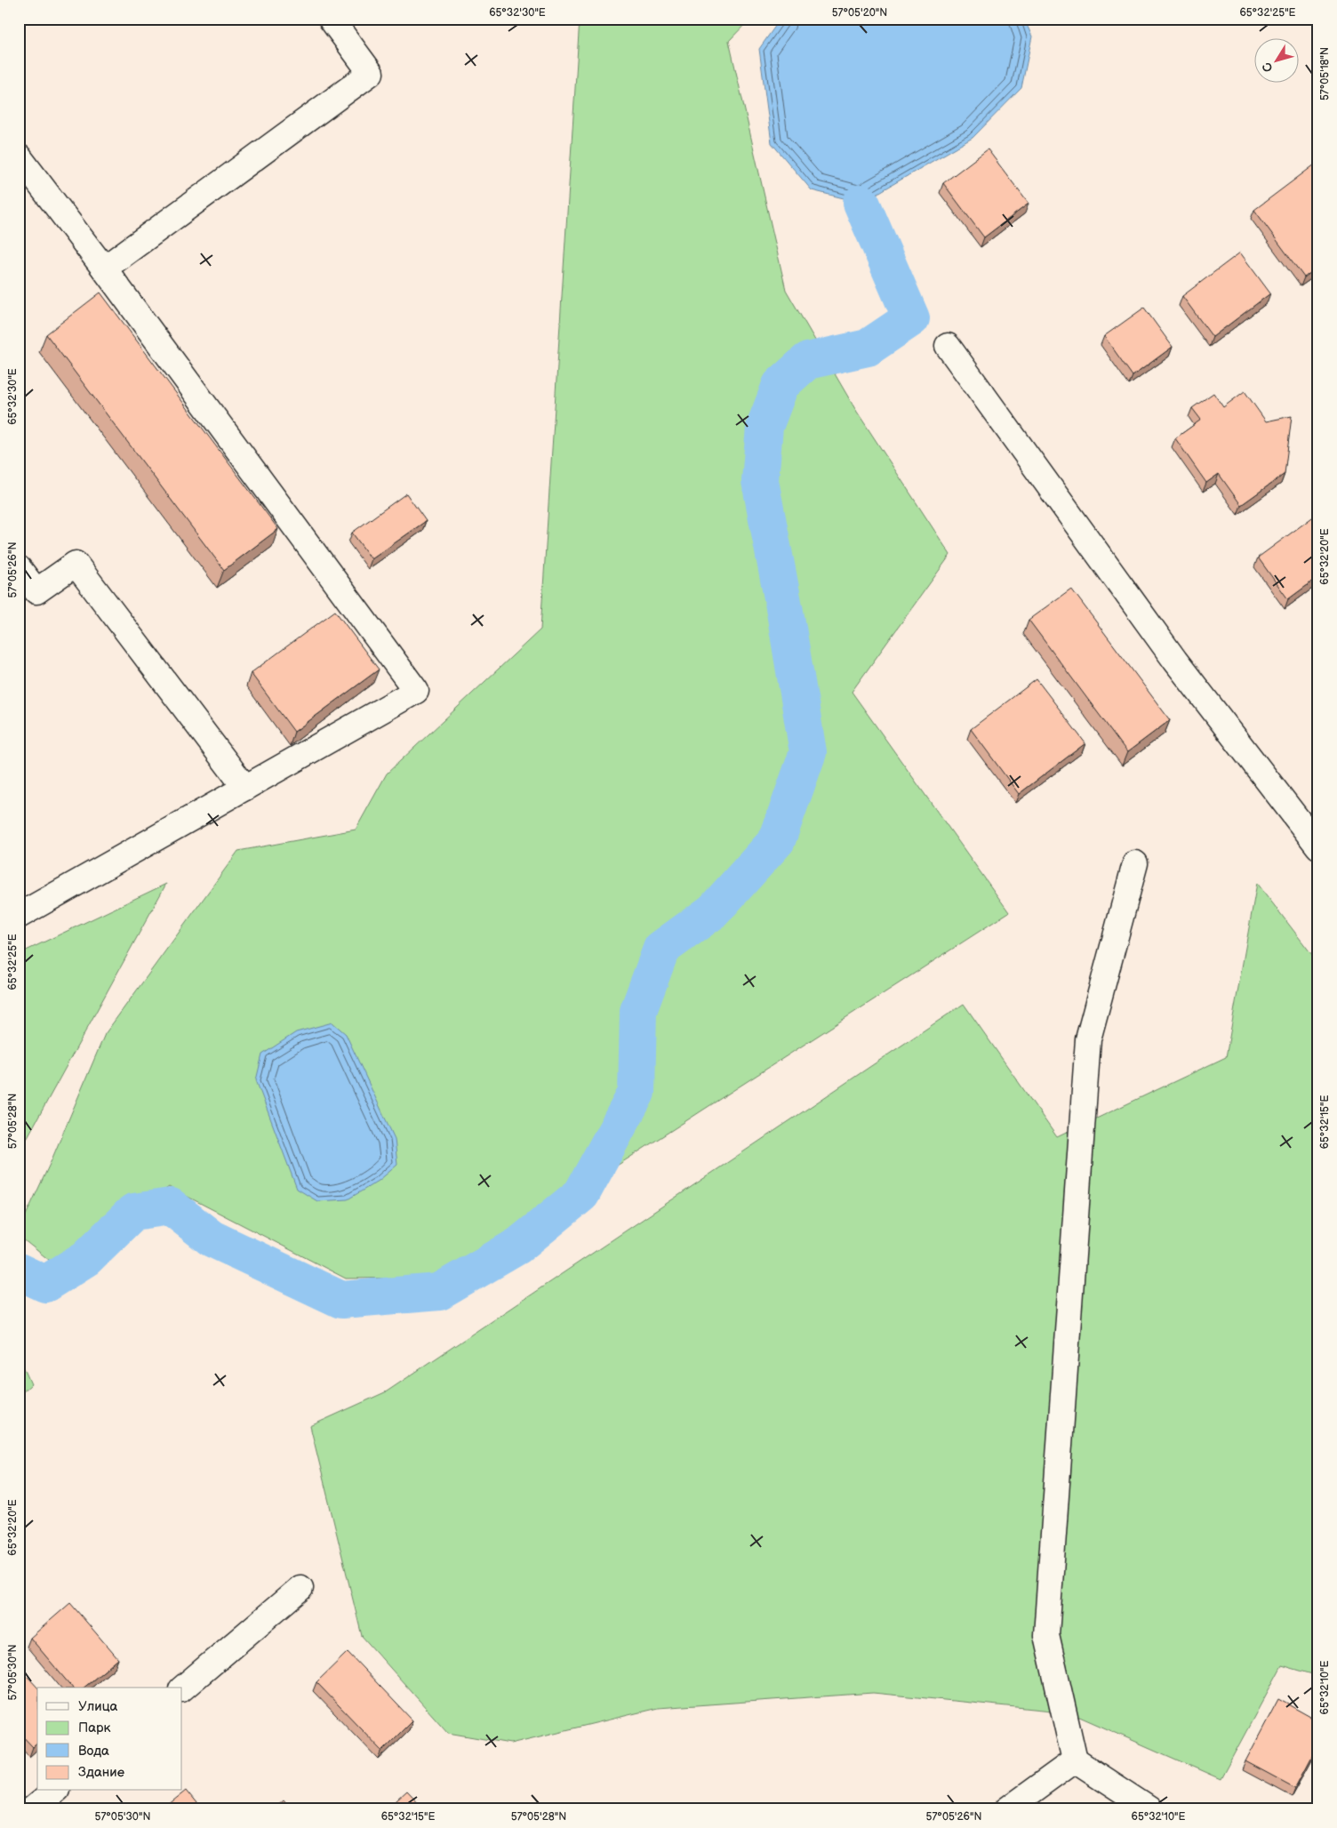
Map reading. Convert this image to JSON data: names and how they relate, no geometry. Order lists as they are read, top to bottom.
{
  "legend": [
    "Улица",
    "Парк",
    "Вода",
    "Здание"
  ],
  "north": "bottom left",
  "coordinates": [
    "65°32'30\"E",
    "57°05'20\"N",
    "65°32'25\"E",
    "57°05'18\"N",
    "65°32'20\"E",
    "57°05'26\"N",
    "57°05'28\"N",
    "65°32'15\"E",
    "57°05'30\"N",
    "65°32'10\"E"
  ]
}
